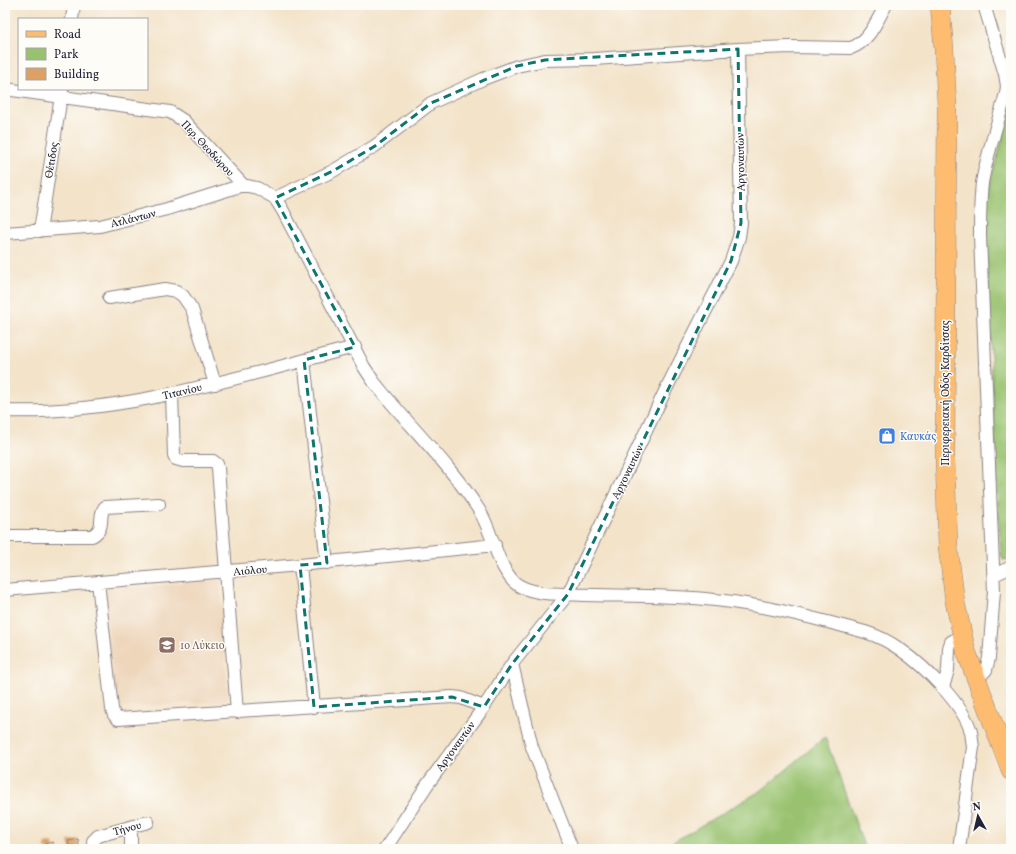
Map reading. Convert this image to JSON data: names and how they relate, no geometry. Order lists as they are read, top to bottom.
{
  "streets": {
    "main road": ["Περιφερειακή Οδός Καρδίτσας"],
    "street": [
      "Περ. Θεοδώρου",
      "Θέτιδος",
      "Αργοναυτών",
      "Ατλάντων",
      "Τιτανίου",
      "Αιόλου",
      "Τήνου"
    ]
  },
  "crossings": [
    ["Περ. Θεοδώρου", "Θέτιδος"],
    ["Περ. Θεοδώρου", "Ατλάντων"],
    ["Θέτιδος", "Ατλάντων"]
  ],
  "places": {
    "shop": ["Καυκάς"],
    "school or university": ["1ο Λύκειο"]
  },
  "legend": ["Road", "Park", "Building"],
  "north": "top"
}
